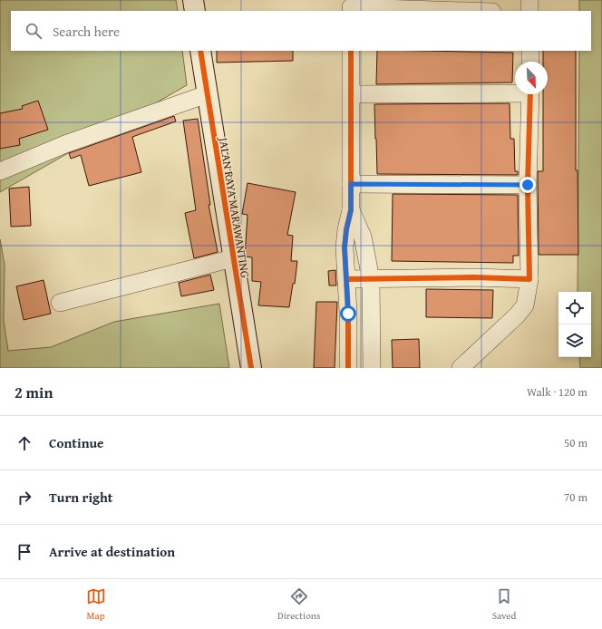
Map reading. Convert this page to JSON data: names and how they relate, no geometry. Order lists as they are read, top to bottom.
{
  "streets": {
    "street": ["JALAN RAYA MARAWANTING"]
  },
  "north": "bottom right",
  "page": {
    "search": "Search here",
    "heading": ["2 min", "Walk · 120 m"],
    "list": [
      ["Continue", "50 m"],
      ["Turn right", "70 m"],
      "Arrive at destination"
    ],
    "nav": ["Map", "Directions", "Saved"]
  }
}
